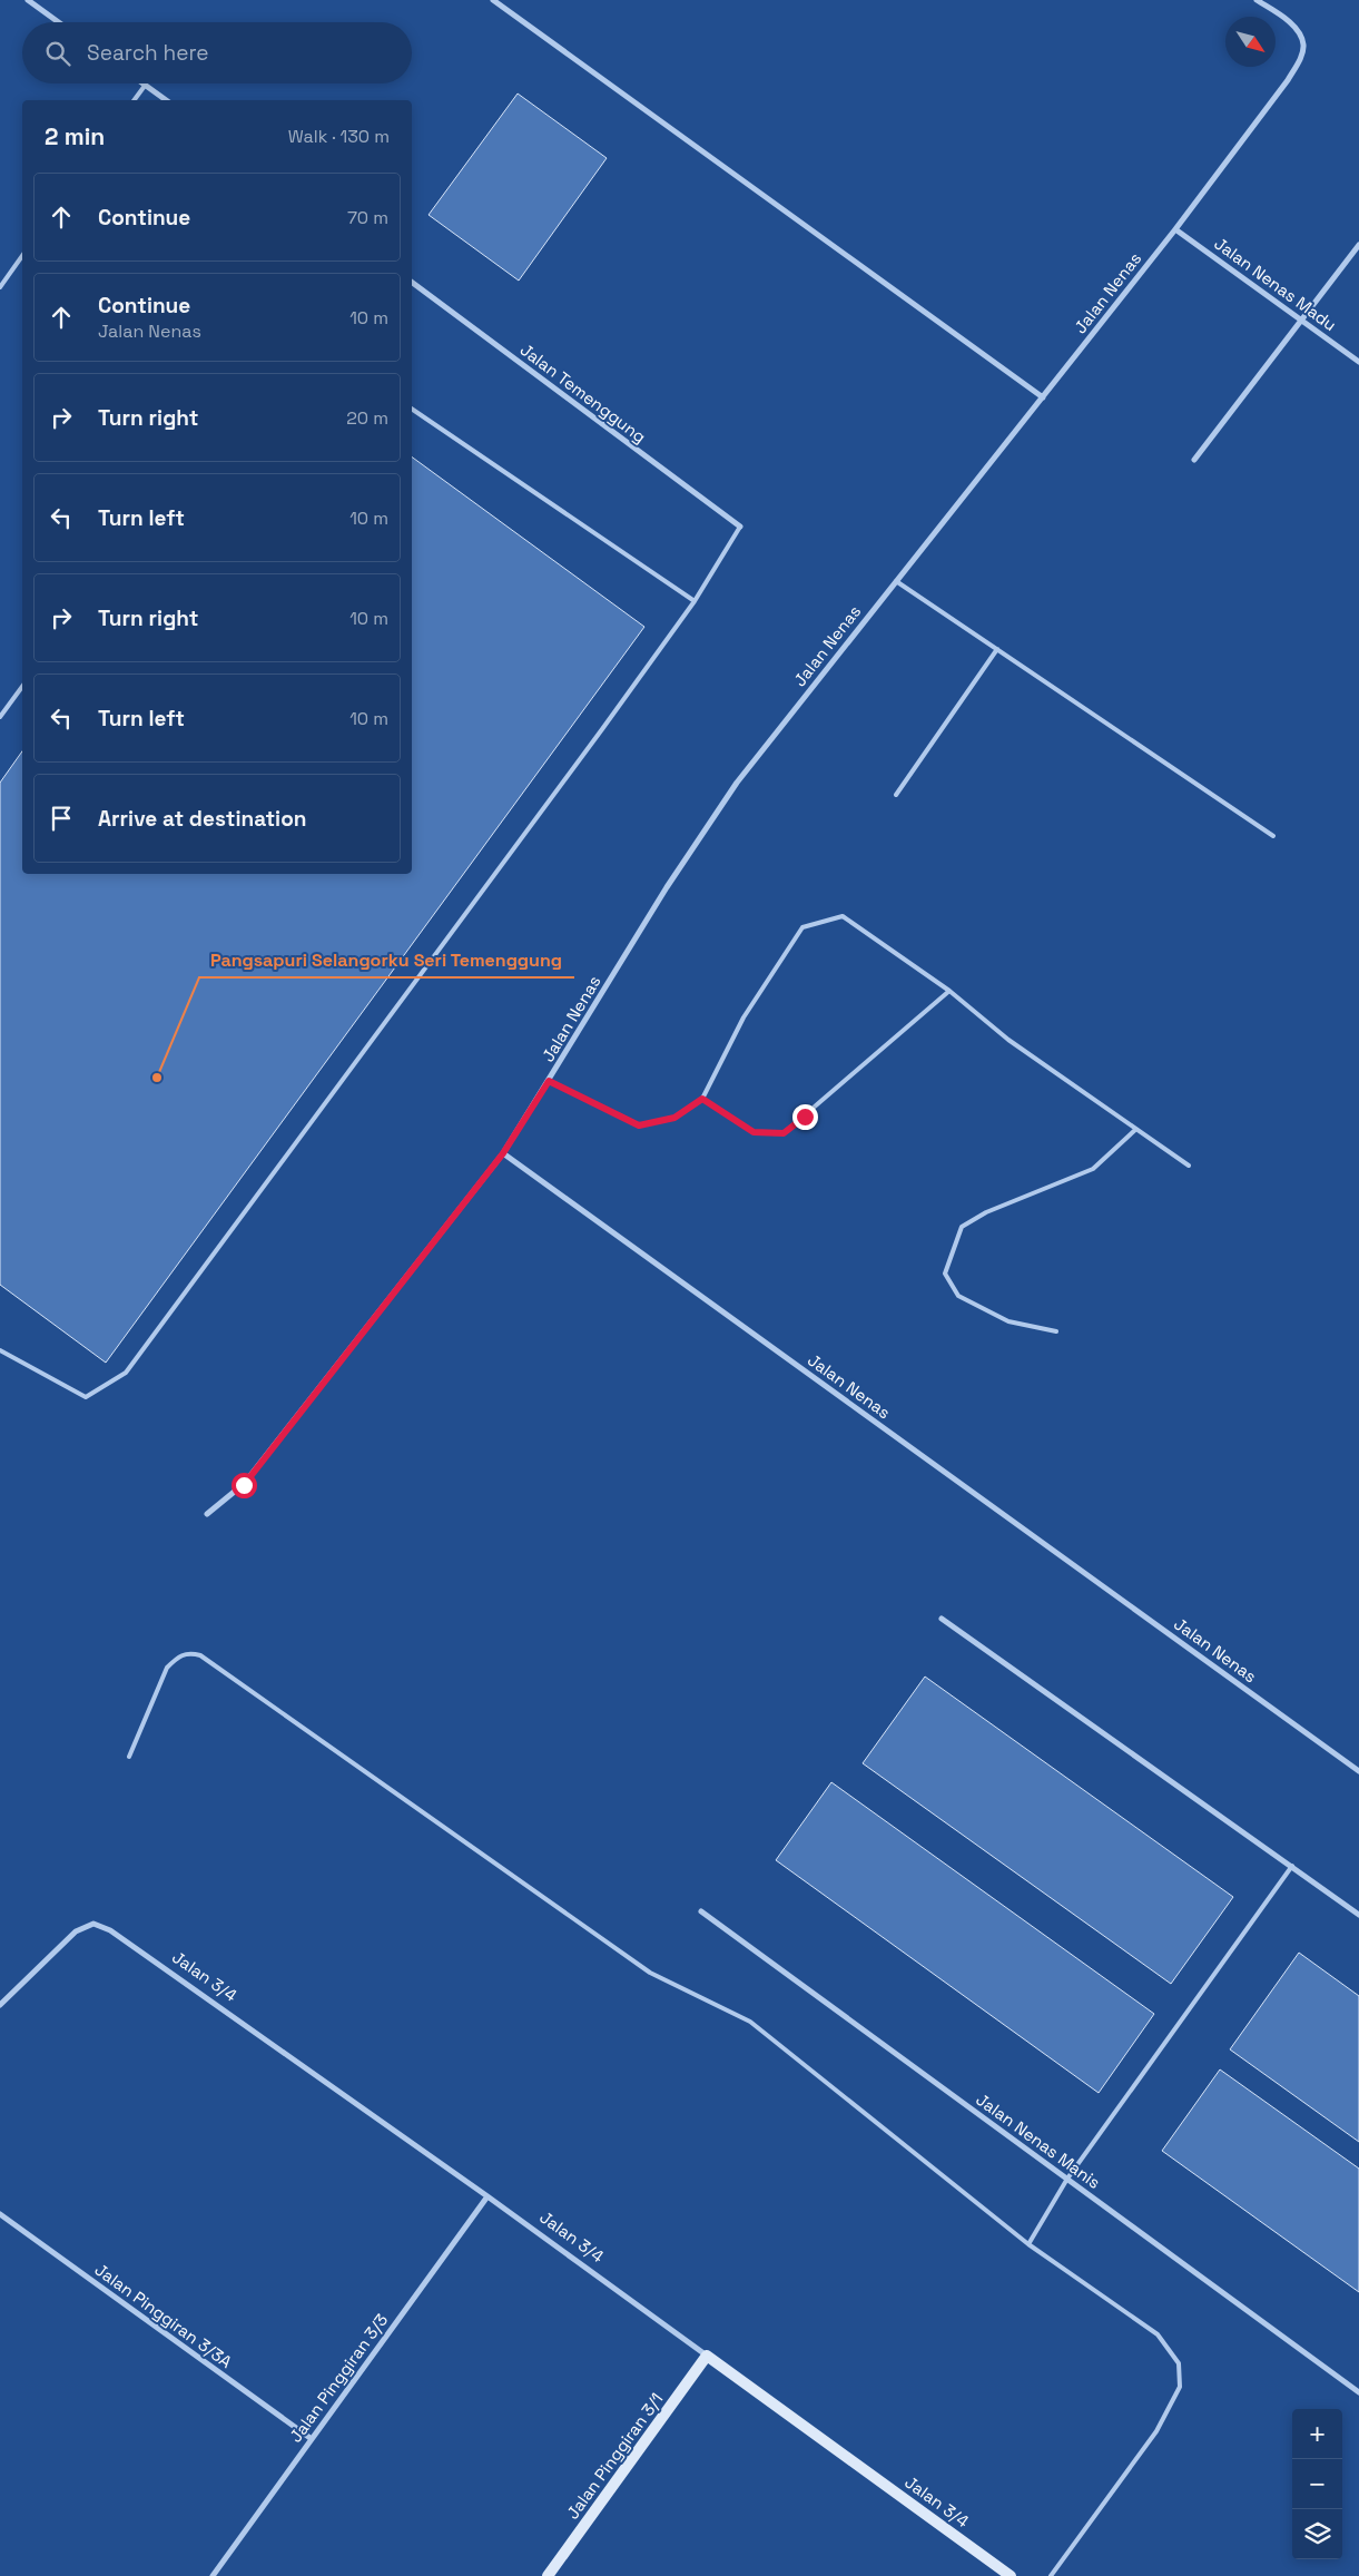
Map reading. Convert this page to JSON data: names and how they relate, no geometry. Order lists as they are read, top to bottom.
{
  "streets": {
    "street": [
      "Jalan Nenas Madu",
      "Jalan Nenas",
      "Jalan Temenggung",
      "Jalan 3/4",
      "Jalan Nenas Manis",
      "Jalan Pinggiran 3/3A",
      "Jalan Pinggiran 3/3",
      "Jalan Pinggiran 3/1"
    ]
  },
  "crossings": [
    ["Jalan Nenas Madu", "Jalan Nenas"],
    ["Jalan 3/4", "Jalan Pinggiran 3/3"],
    ["Jalan 3/4", "Jalan Pinggiran 3/1"],
    ["Jalan Pinggiran 3/3A", "Jalan Pinggiran 3/3"]
  ],
  "places": ["Pangsapuri Selangorku Seri Temenggung"],
  "north": "bottom right",
  "page": {
    "search": "Search here",
    "heading": ["2 min", "Walk · 130 m"],
    "list": [
      ["Continue", "70 m"],
      ["Continue", "Jalan Nenas", "10 m"],
      ["Turn right", "20 m"],
      ["Turn left", "10 m"],
      ["Turn right", "10 m"],
      ["Turn left", "10 m"],
      "Arrive at destination"
    ],
    "map_buttons": ["+", "−"]
  }
}
